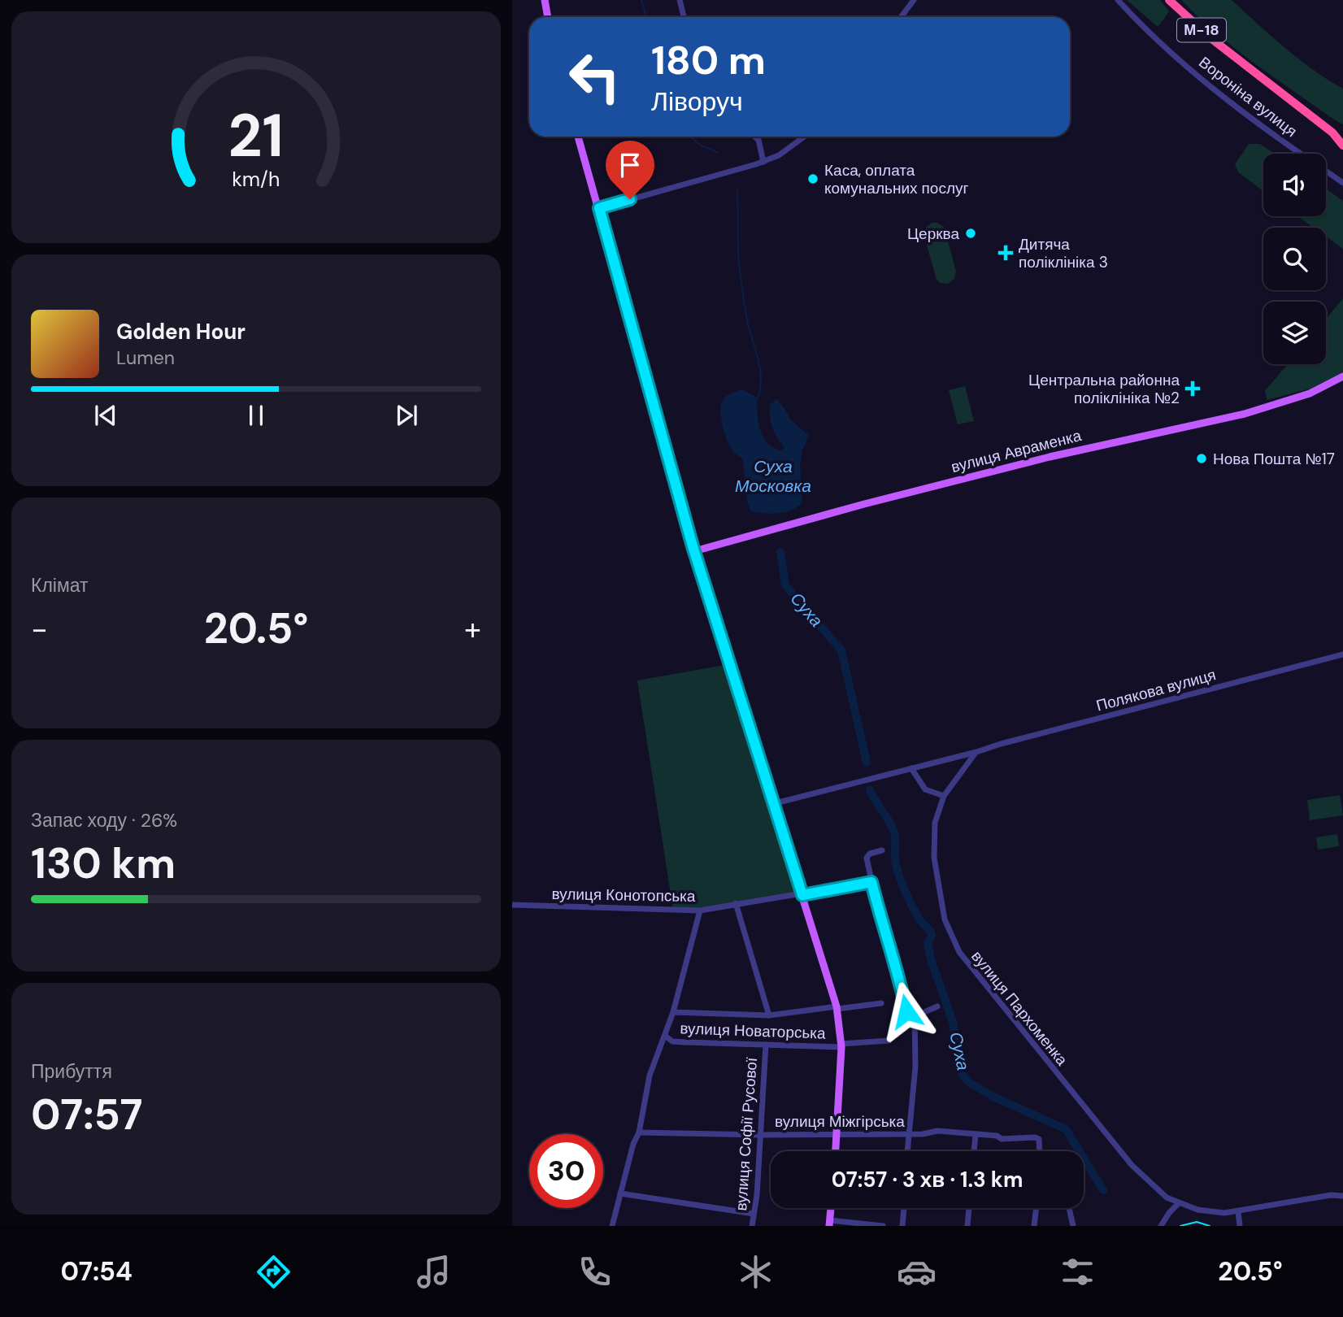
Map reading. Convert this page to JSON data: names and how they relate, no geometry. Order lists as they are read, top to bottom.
{
  "streets": {
    "highway": ["М-18"],
    "main road": ["вулиця Авраменка"],
    "street": [
      "Вороніна вулиця",
      "Полякова вулиця",
      "вулиця Конотопська",
      "вулиця Пархоменка",
      "вулиця Новаторська",
      "вулиця Міжгірська",
      "вулиця Софії Русової"
    ]
  },
  "crossings": [
    ["вулиця Новаторська", "вулиця Софії Русової"],
    ["вулиця Міжгірська", "вулиця Софії Русової"]
  ],
  "water": ["Суха Московка", "Суха"],
  "places": {
    "other": ["Каса, оплата комунальних послуг", "Церква", "Нова Пошта №17"],
    "health": ["Дитяча поліклініка 3", "Центральна районна поліклініка №2"]
  },
  "page": {
    "turn": ["180 m", "Ліворуч"],
    "song": ["Golden Hour", "Lumen"],
    "tile": [
      "Клімат",
      ["Запас ходу · 26%", "130 km"],
      ["Прибуття", "07:57"]
    ],
    "heat": ["−", "20.5°", "+"],
    "limit": "30",
    "trip": "07:57 · 3 хв · 1.3 km",
    "tabs": ["07:54", "20.5°"],
    "gauge": ["21", "km/h"]
  }
}
